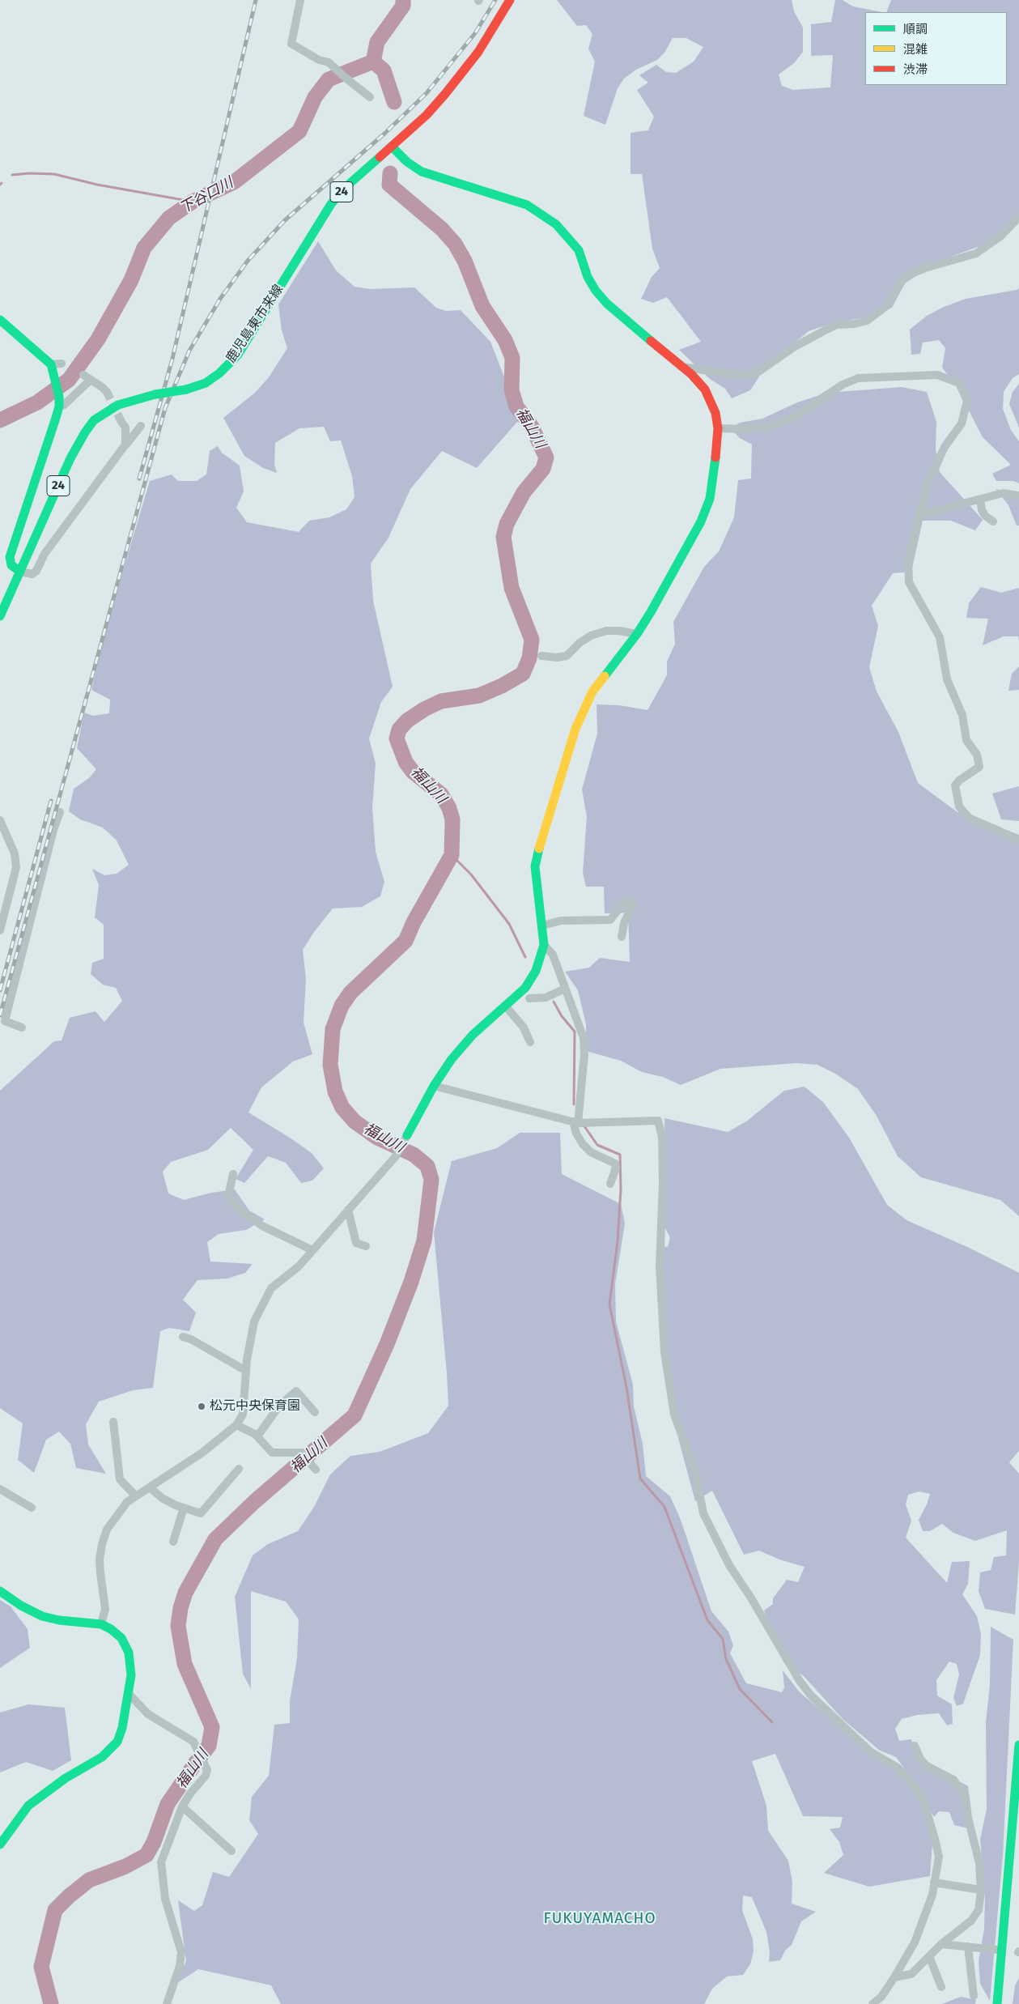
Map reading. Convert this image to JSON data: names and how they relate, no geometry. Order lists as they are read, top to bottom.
{
  "streets": {
    "main road": ["24", "鹿児島東市来線"]
  },
  "districts": ["FUKUYAMACHO"],
  "water": ["下谷口川", "福山川"],
  "places": ["松元中央保育園"],
  "legend": ["順調", "混雑", "渋滞"]
}
